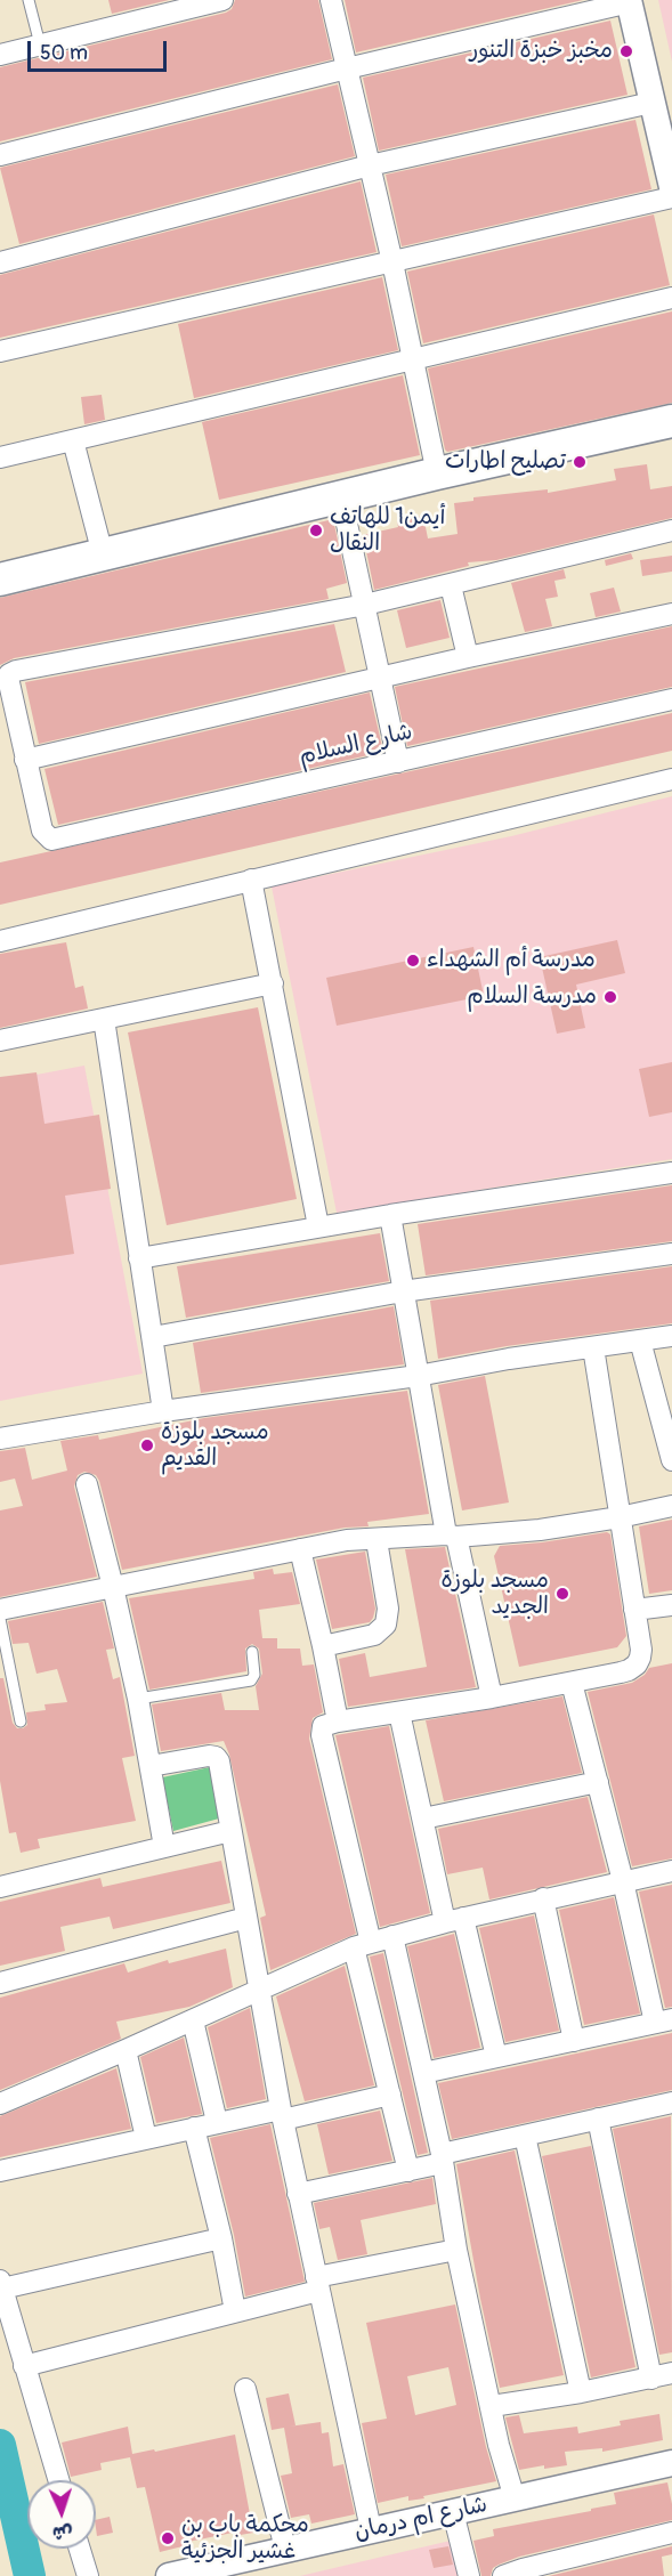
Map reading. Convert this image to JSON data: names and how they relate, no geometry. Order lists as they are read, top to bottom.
{
  "streets": {
    "street": ["شارع السلام", "شارع ام درمان"]
  },
  "places": [
    "مخبز خبزة التنور",
    "تصليح اطارات",
    "أيمن1 للهاتف النقال",
    "مدرسة أم الشهداء",
    "مدرسة السلام",
    "مسجد بلوزة القديم",
    "مسجد بلوزة الجديد",
    "محكمة باب بن غشير الجزئية"
  ],
  "scale_bar": "50 m",
  "north": "bottom"
}
